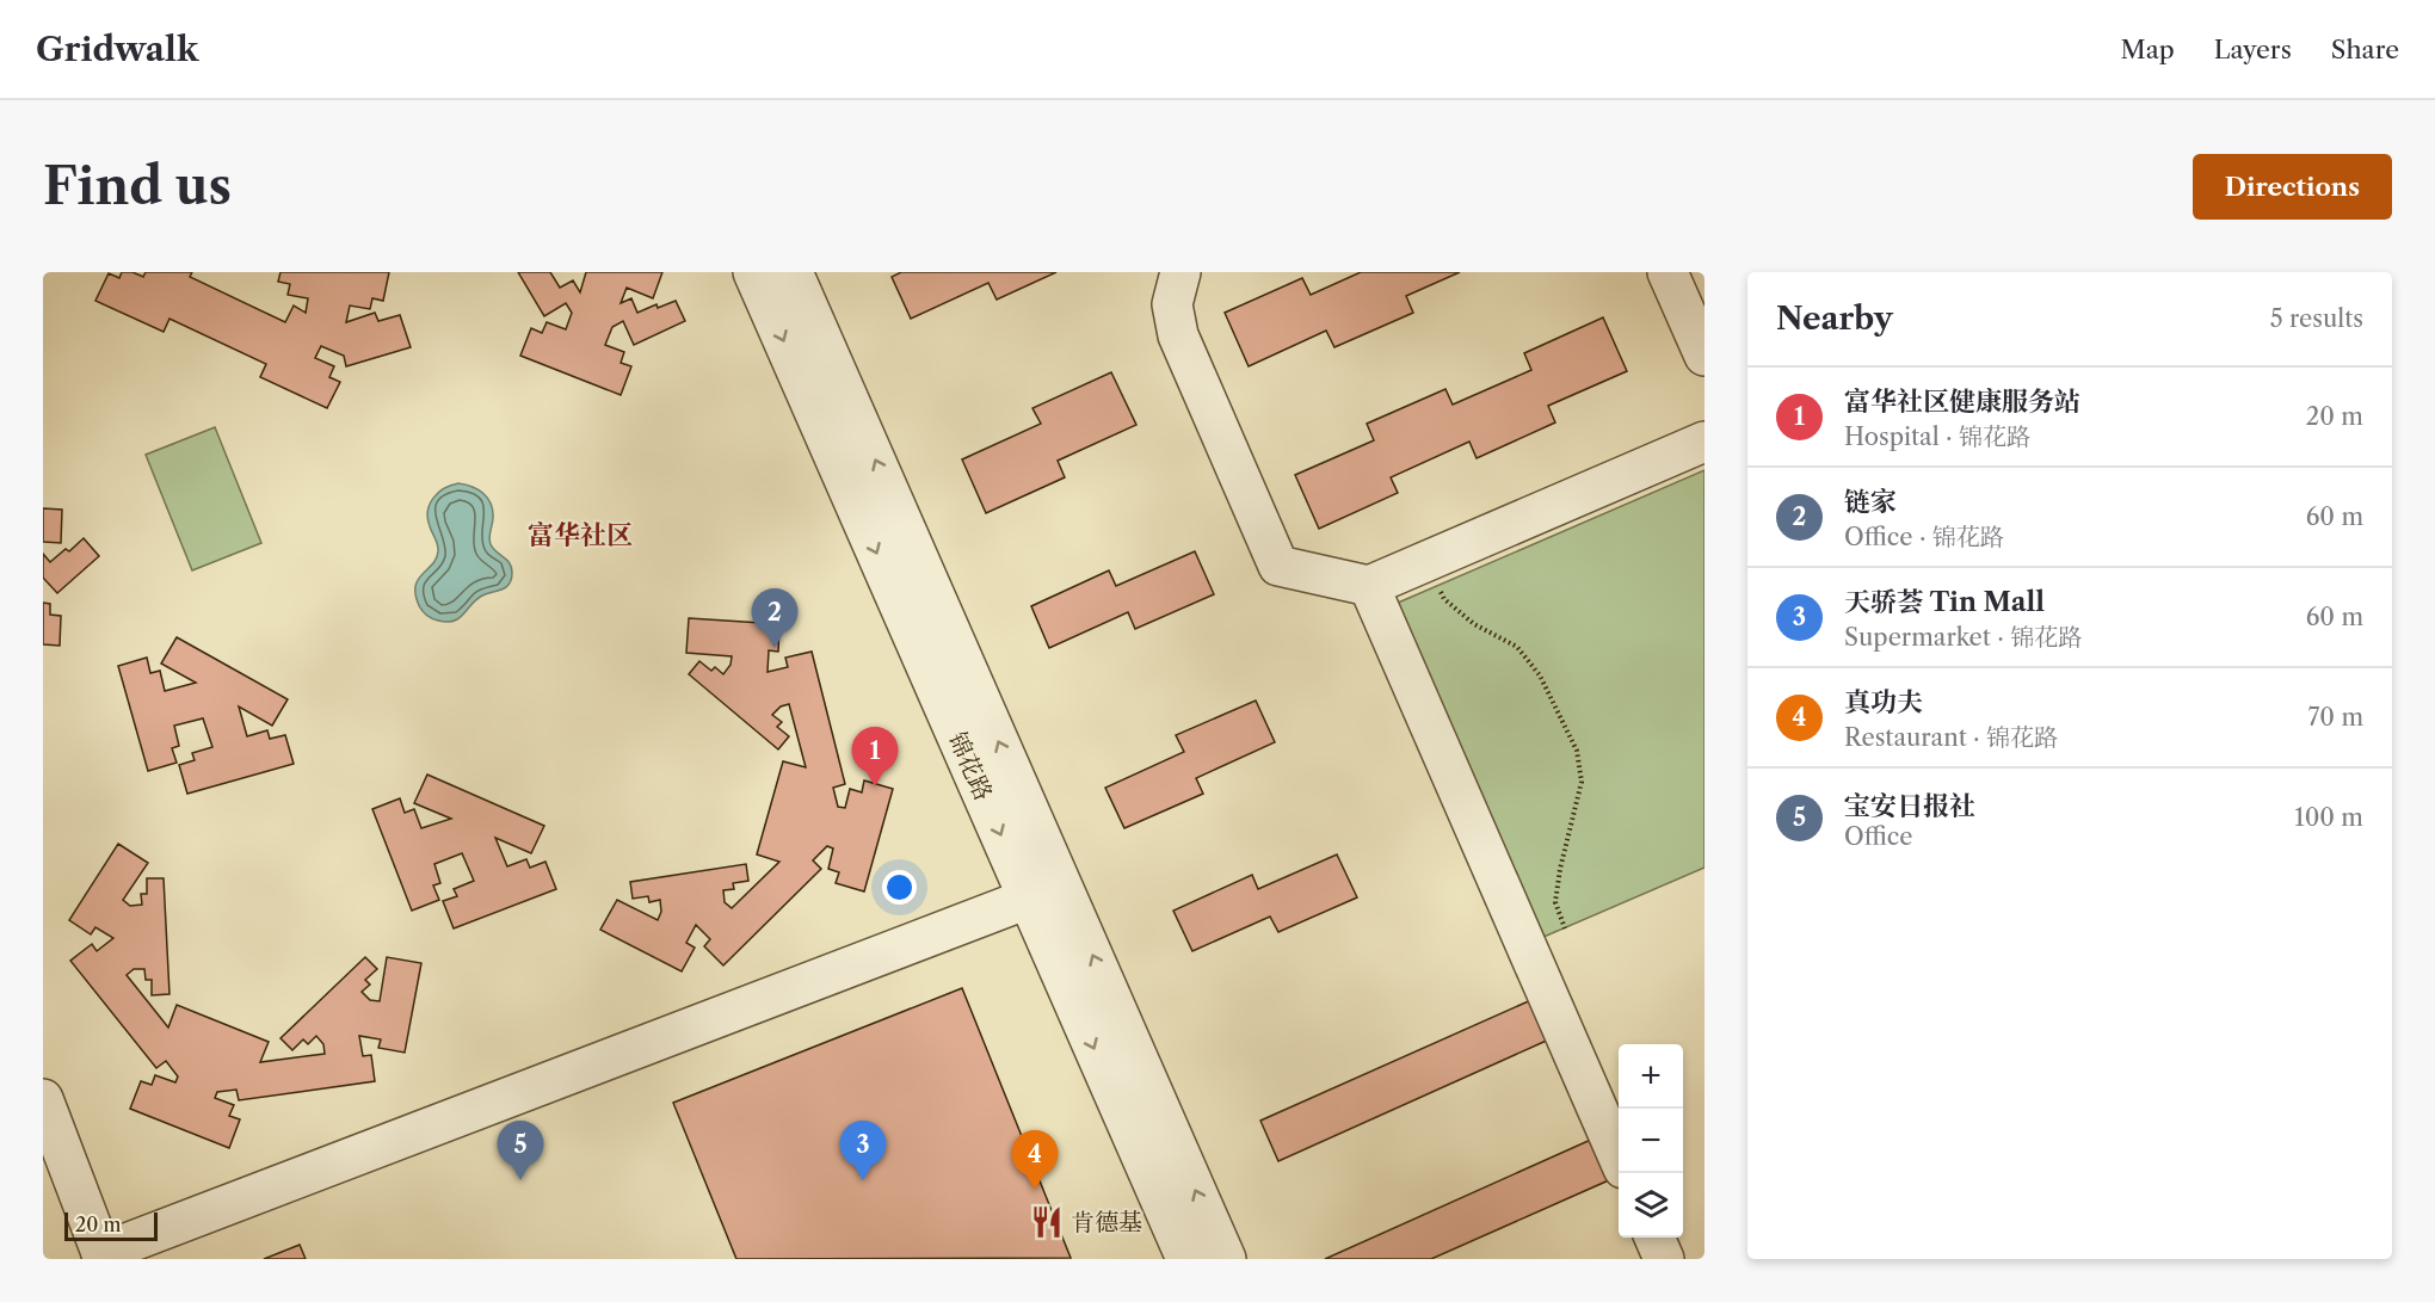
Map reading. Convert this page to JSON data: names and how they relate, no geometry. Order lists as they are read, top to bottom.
{
  "streets": {
    "street": ["锦花路"]
  },
  "districts": ["富华社区"],
  "places": {
    "restaurant": ["肯德基"]
  },
  "scale_bar": "20 m",
  "page": {
    "header": "Gridwalk",
    "nav": ["Map", "Layers", "Share"],
    "buttons": "Directions",
    "title": "Find us",
    "heading": ["Nearby", "5 results"],
    "list": [
      {
        "mark": "1",
        "name": "富华社区健康服务站",
        "note": "Hospital · 锦花路",
        "value": "20 m"
      },
      {
        "mark": "2",
        "name": "链家",
        "note": "Office · 锦花路",
        "value": "60 m"
      },
      {
        "mark": "3",
        "name": "天骄荟 Tin Mall",
        "note": "Supermarket · 锦花路",
        "value": "60 m"
      },
      {
        "mark": "4",
        "name": "真功夫",
        "note": "Restaurant · 锦花路",
        "value": "70 m"
      },
      {
        "mark": "5",
        "name": "宝安日报社",
        "note": "Office",
        "value": "100 m"
      }
    ],
    "pins": [
      "2",
      "1",
      "3",
      "5",
      "4"
    ],
    "map_buttons": ["+", "−"],
    "scale": "20 m"
  }
}
